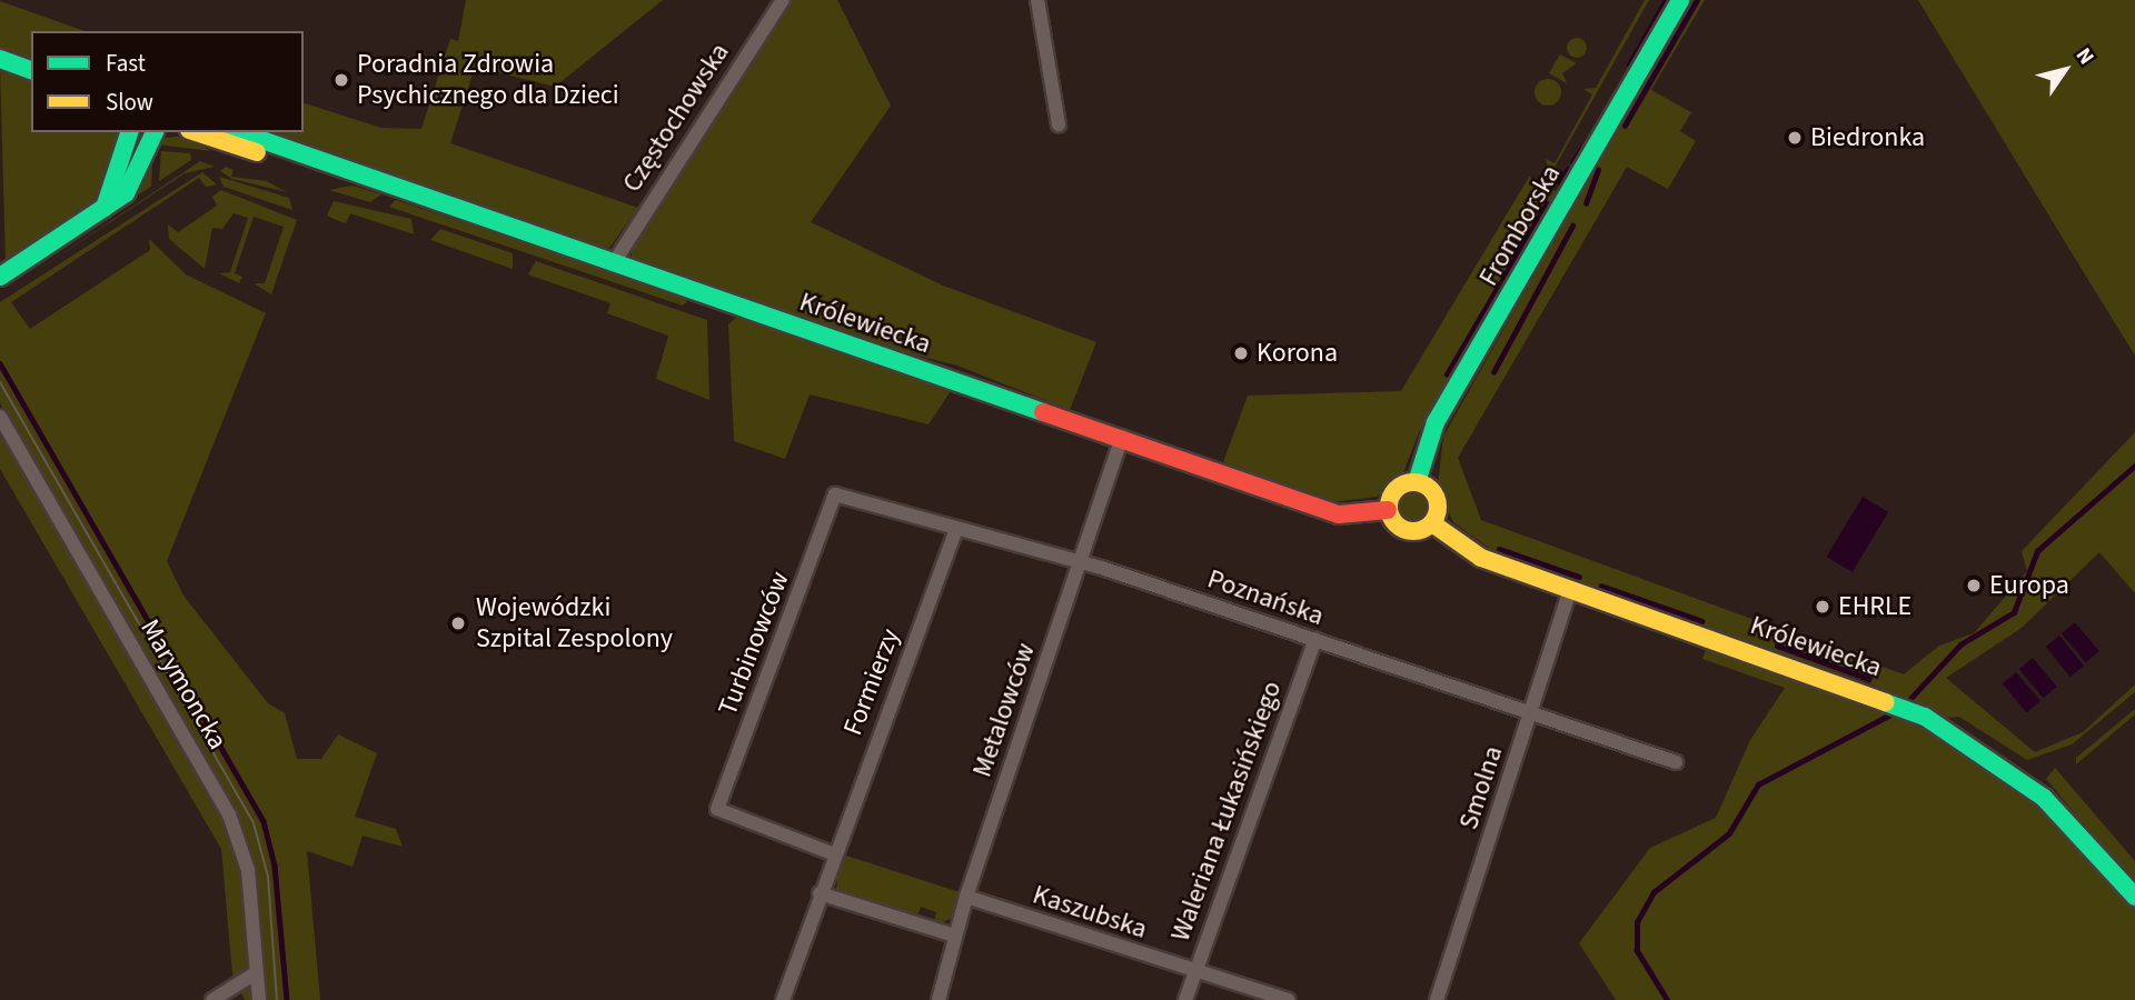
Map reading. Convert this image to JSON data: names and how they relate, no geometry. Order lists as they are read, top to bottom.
{
  "streets": {
    "main road": ["Fromborska", "Królewiecka"],
    "street": [
      "Częstochowska",
      "Poznańska",
      "Turbinowców",
      "Formierzy",
      "Marymoncka",
      "Metalowców",
      "Smolna",
      "Waleriana Łukasińskiego",
      "Kaszubska"
    ]
  },
  "crossings": [
    ["Częstochowska", "Królewiecka"],
    ["Fromborska", "Królewiecka"],
    ["Królewiecka", "Metalowców"],
    ["Królewiecka", "Smolna"],
    ["Poznańska", "Turbinowców"],
    ["Poznańska", "Formierzy"],
    ["Poznańska", "Metalowców"],
    ["Poznańska", "Smolna"],
    ["Poznańska", "Waleriana Łukasińskiego"],
    ["Turbinowców", "Formierzy"],
    ["Metalowców", "Kaszubska"],
    ["Waleriana Łukasińskiego", "Kaszubska"]
  ],
  "places": [
    "Poradnia Zdrowia Psychicznego dla Dzieci",
    "Biedronka",
    "Korona",
    "Europa",
    "EHRLE",
    "Wojewódzki Szpital Zespolony"
  ],
  "legend": ["Fast", "Slow"],
  "north": "top right"
}
